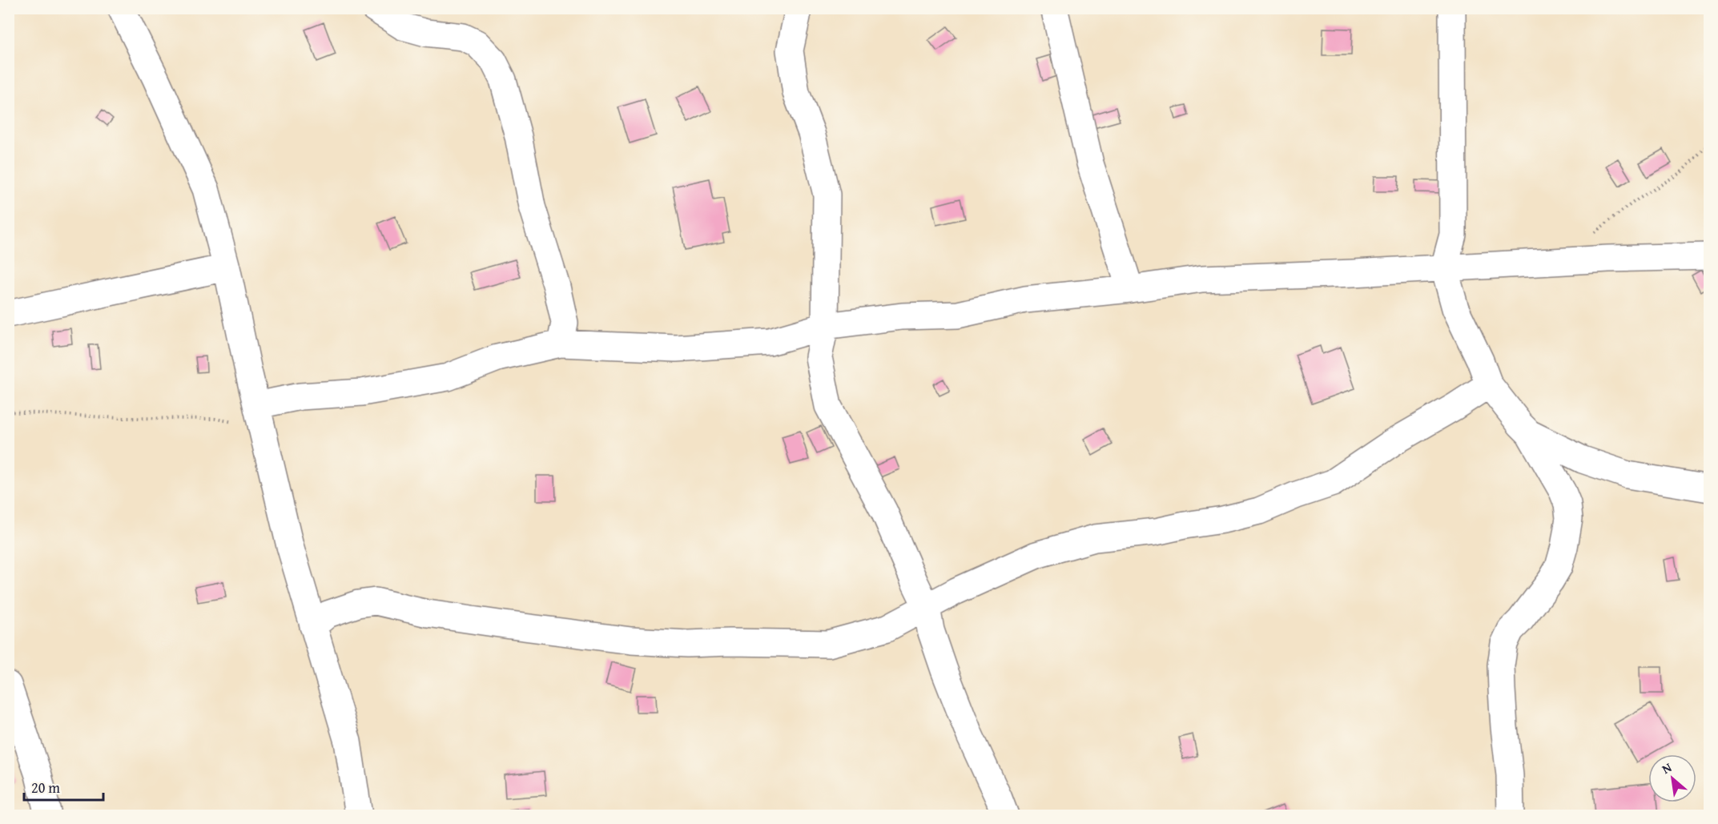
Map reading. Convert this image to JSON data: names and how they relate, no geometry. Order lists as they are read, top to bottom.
{
  "scale_bar": "20 m",
  "north": "top left"
}
